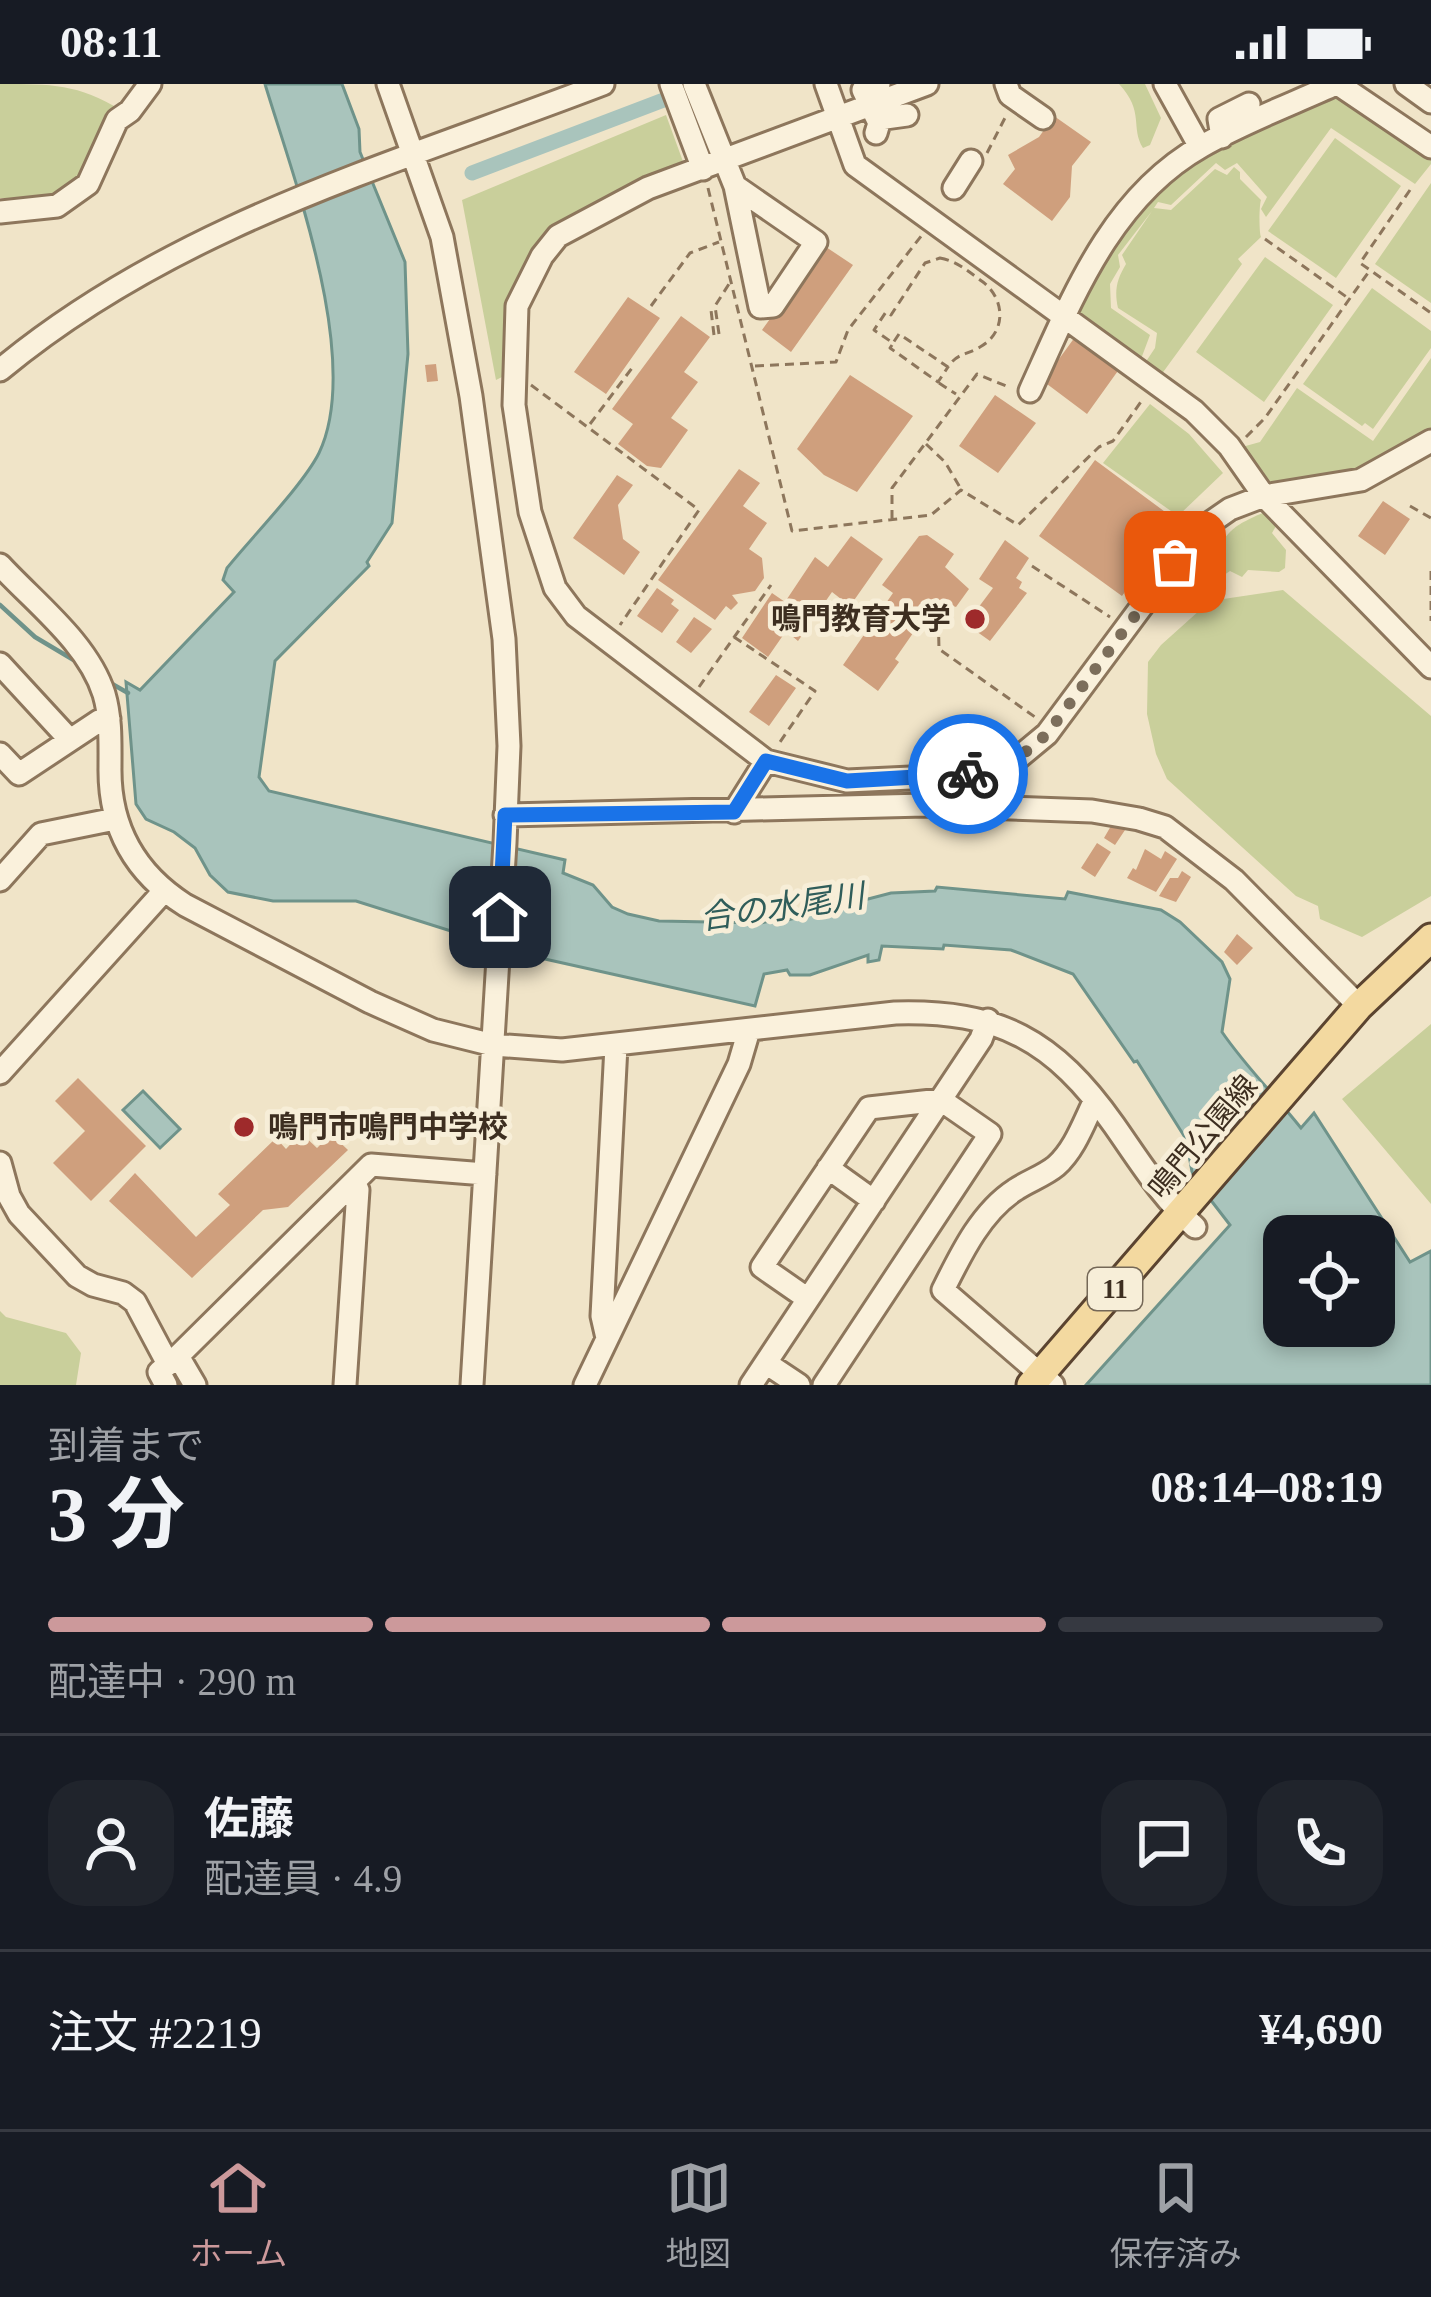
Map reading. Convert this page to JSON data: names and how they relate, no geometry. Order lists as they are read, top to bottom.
{
  "streets": {
    "main road": ["鳴門公園線", "11"]
  },
  "water": ["合の水尾川"],
  "places": ["鳴門教育大学", "鳴門市鳴門中学校"],
  "page": {
    "status": "08:11",
    "heading": ["3 分", "到着まで", "08:14–08:19"],
    "panel": [
      "佐藤",
      "配達員 · 4.9",
      "注文 #2219",
      "¥4,690"
    ],
    "bar": "配達中 · 290 m",
    "tabs": ["ホーム", "地図", "保存済み"]
  }
}
